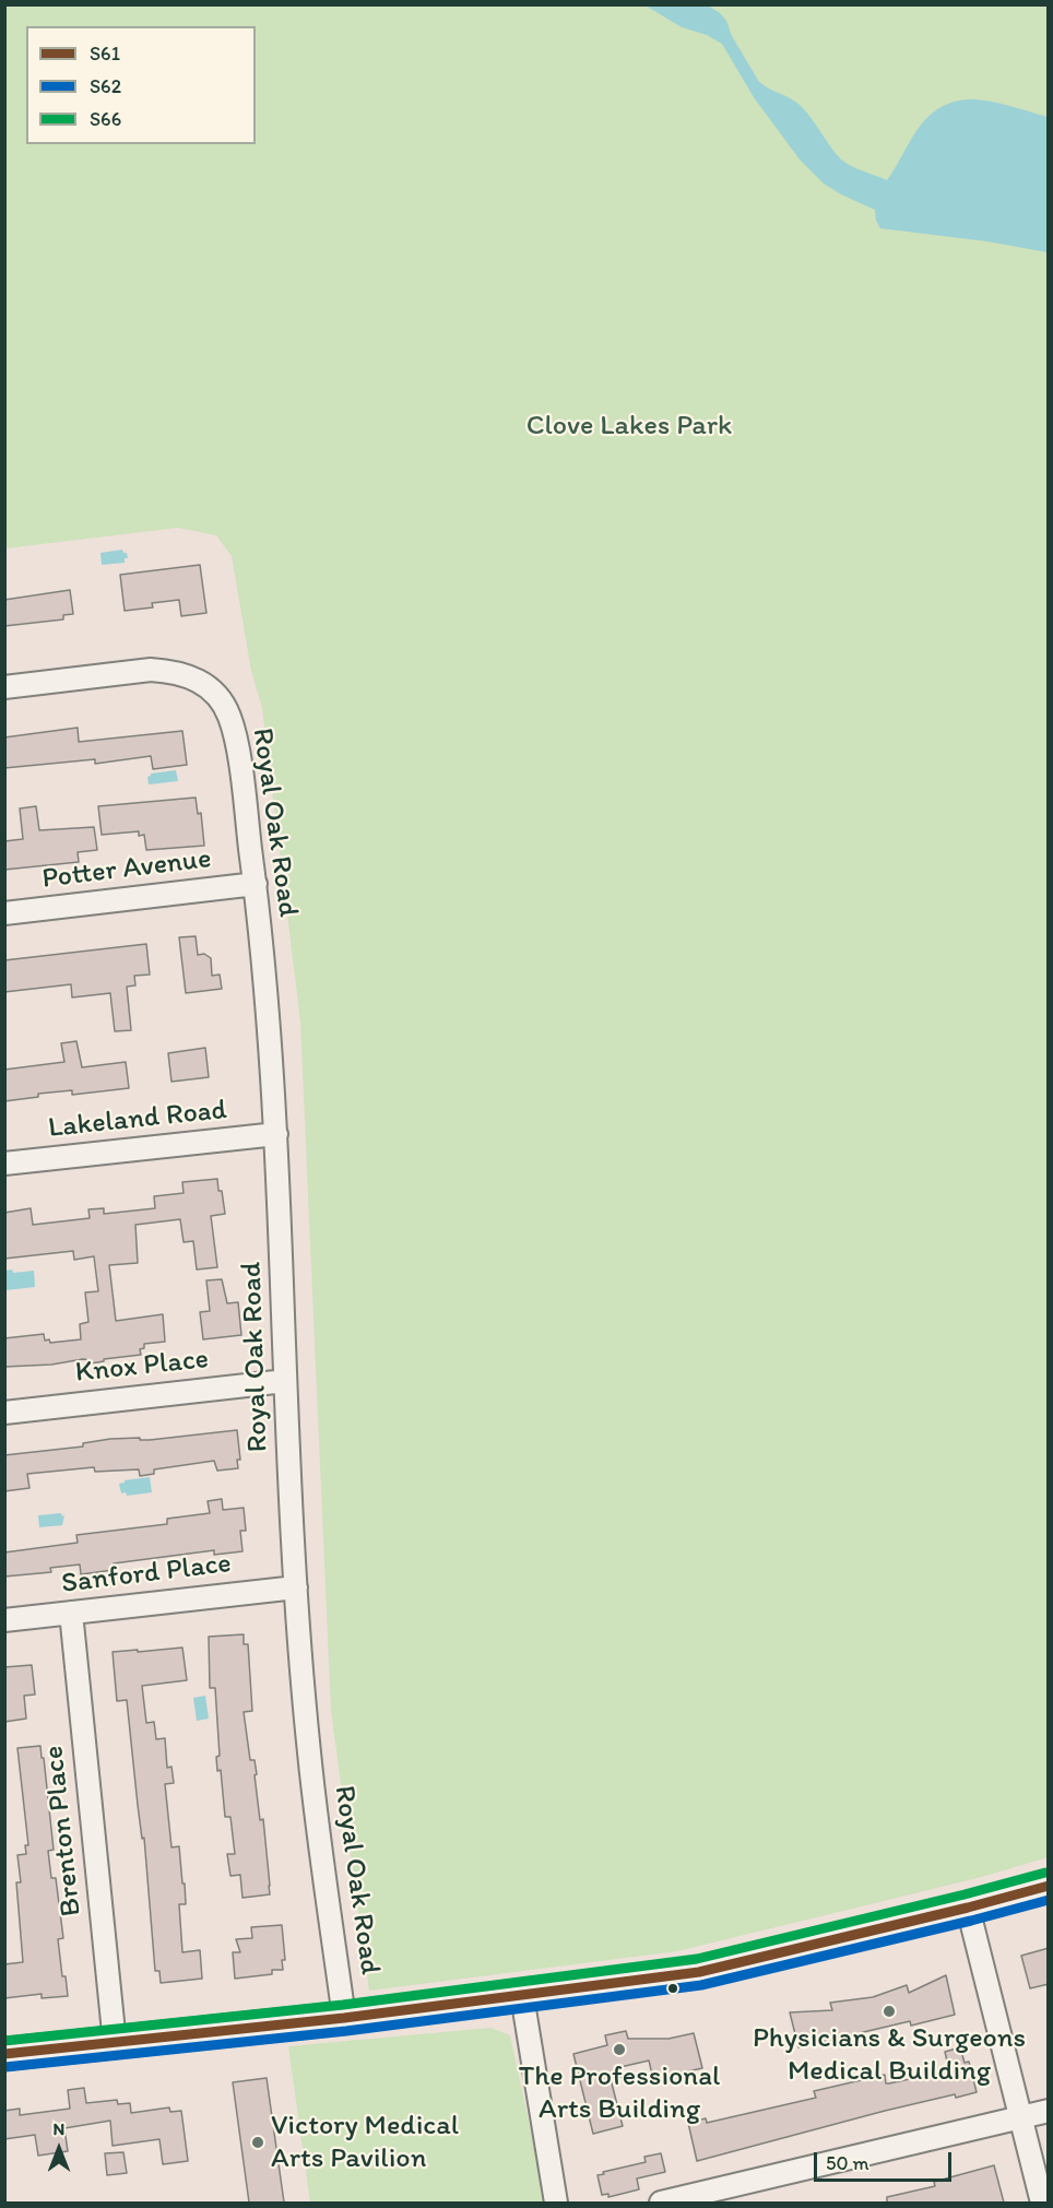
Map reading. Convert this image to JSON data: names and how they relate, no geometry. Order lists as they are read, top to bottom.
{
  "streets": {
    "street": [
      "Royal Oak Road",
      "Potter Avenue",
      "Lakeland Road",
      "Knox Place",
      "Sanford Place",
      "Brenton Place"
    ]
  },
  "crossings": [
    ["Royal Oak Road", "Potter Avenue"],
    ["Royal Oak Road", "Lakeland Road"],
    ["Royal Oak Road", "Knox Place"],
    ["Royal Oak Road", "Sanford Place"],
    ["Sanford Place", "Brenton Place"]
  ],
  "parks": ["Clove Lakes Park"],
  "places": ["Physicians & Surgeons Medical Building", "The Professional Arts Building", "Victory Medical Arts Pavilion"],
  "lines": ["transit line S66", "transit line S61", "transit line S62"],
  "legend": ["S61", "S62", "S66"],
  "scale_bar": "50 m",
  "north": "top"
}
